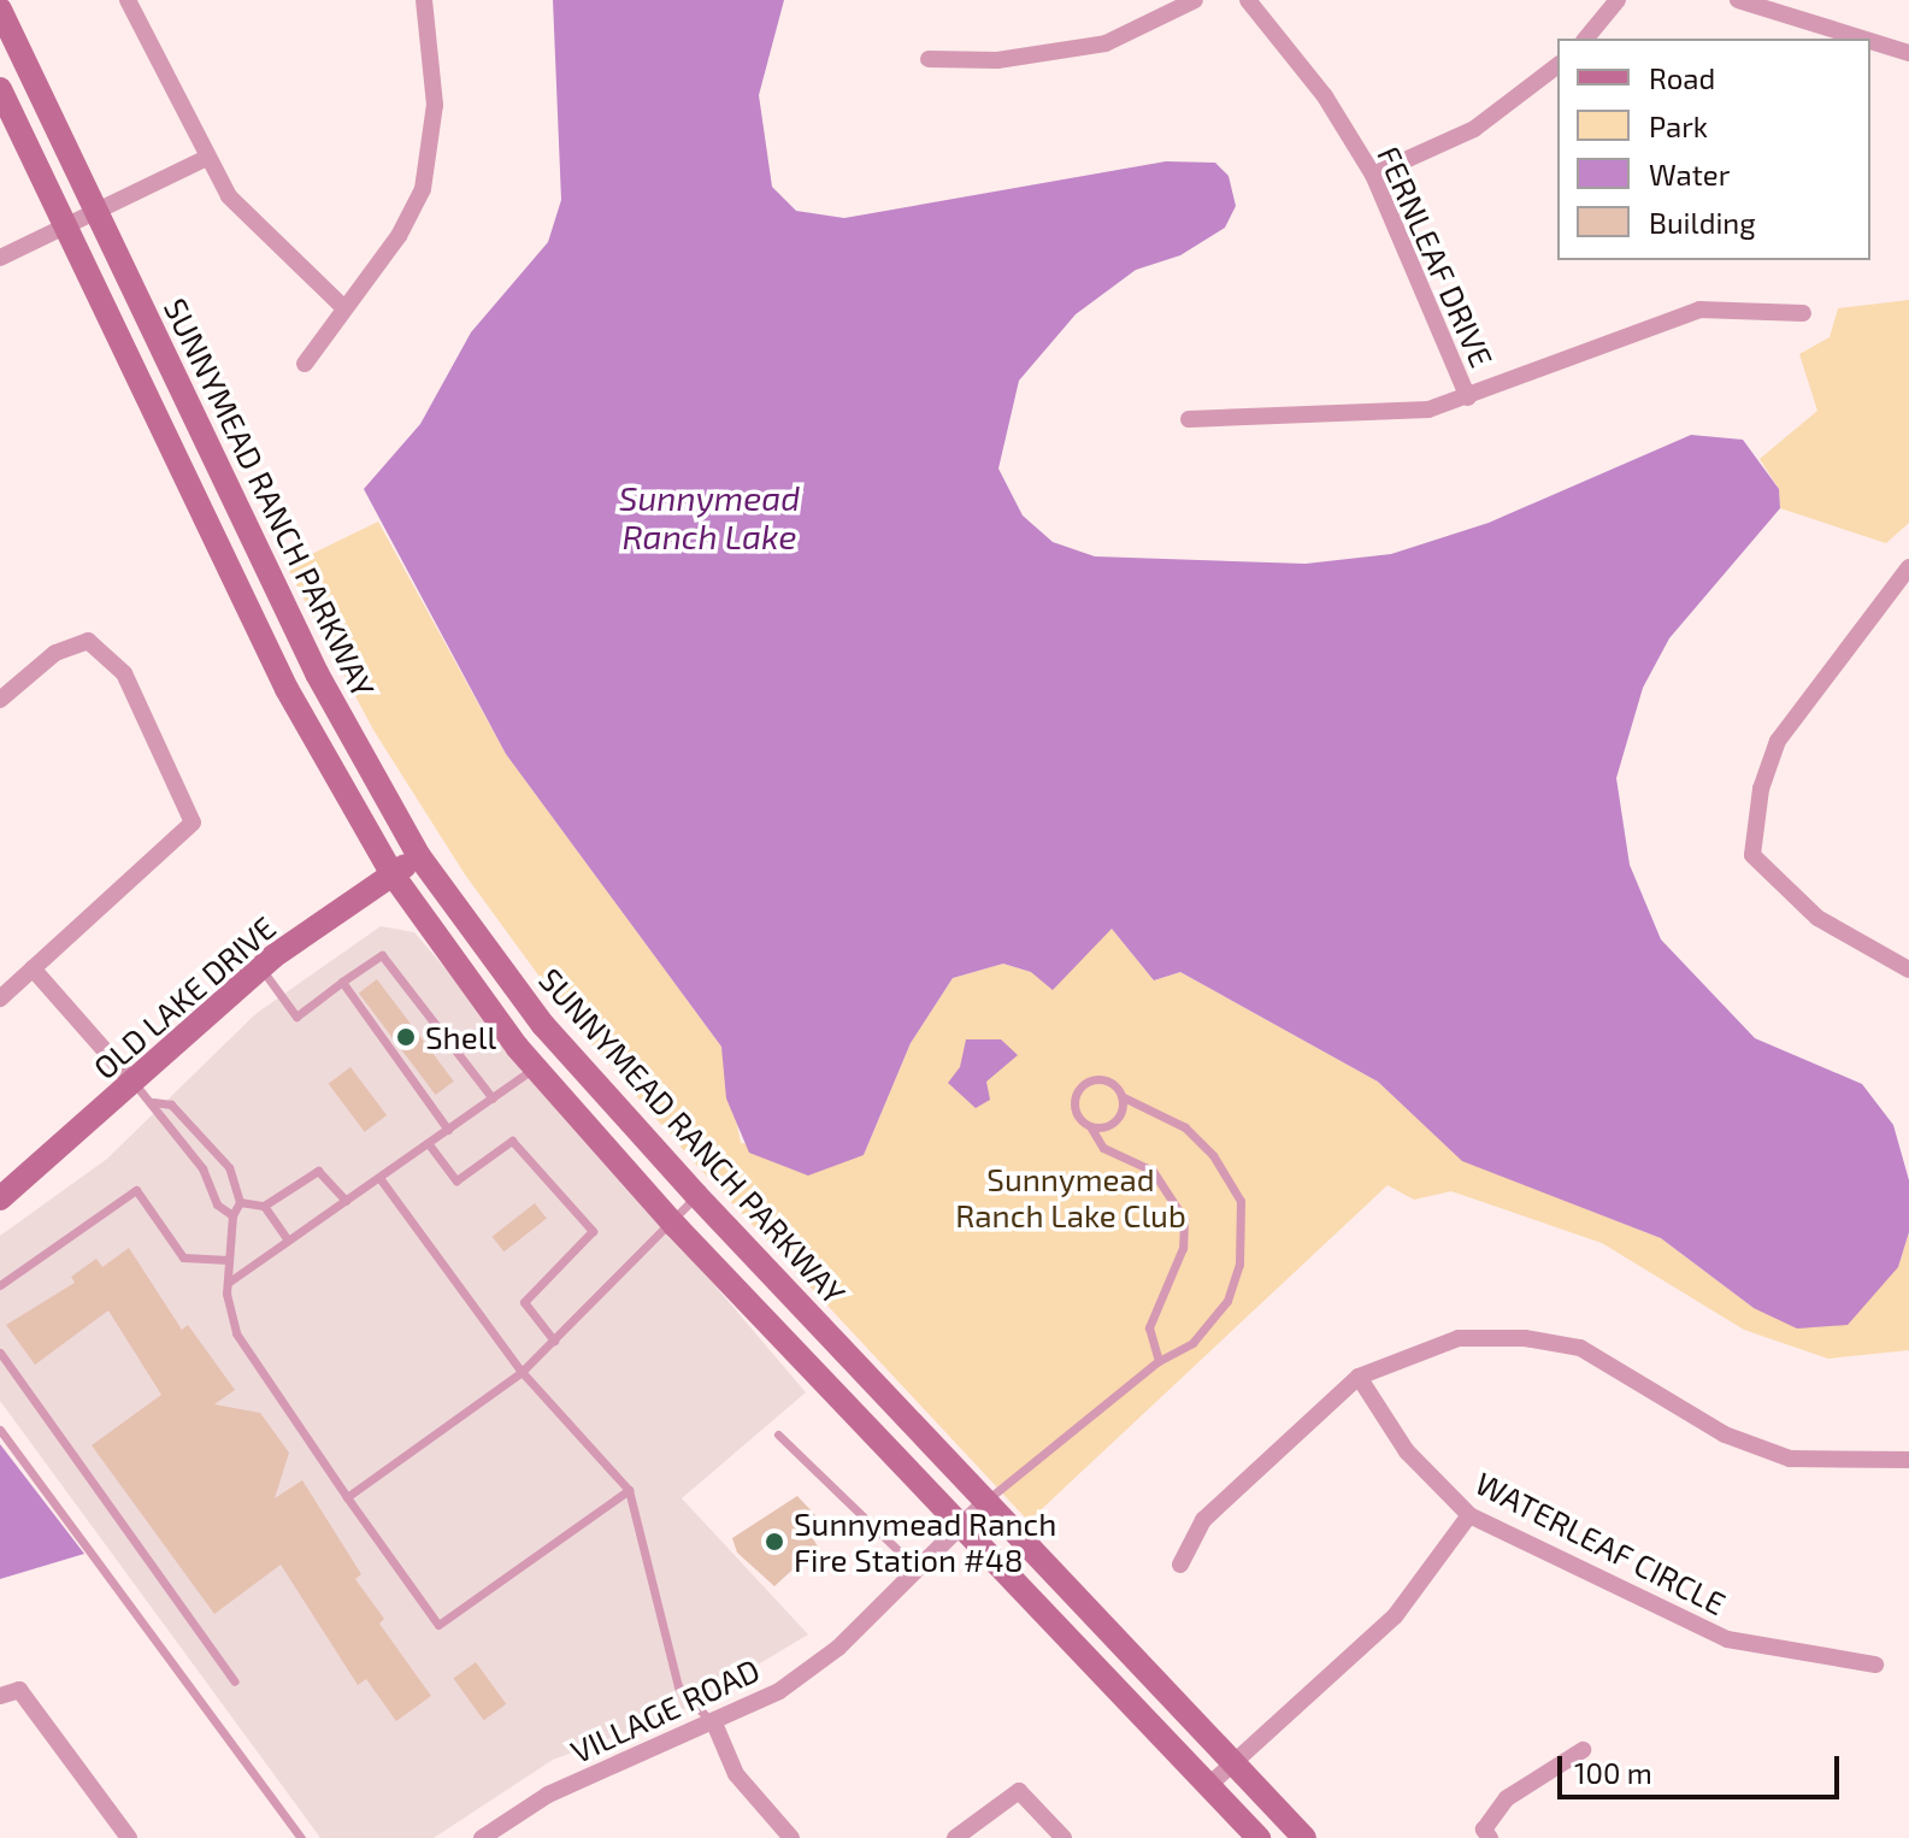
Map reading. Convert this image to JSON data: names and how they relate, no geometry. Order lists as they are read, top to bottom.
{
  "streets": {
    "main road": ["SUNNYMEAD RANCH PARKWAY", "OLD LAKE DRIVE"],
    "street": ["FERNLEAF DRIVE", "WATERLEAF CIRCLE", "VILLAGE ROAD"]
  },
  "crossings": [
    ["SUNNYMEAD RANCH PARKWAY", "OLD LAKE DRIVE"],
    ["SUNNYMEAD RANCH PARKWAY", "VILLAGE ROAD"]
  ],
  "water": ["Sunnymead Ranch Lake"],
  "parks": ["Sunnymead Ranch Lake Club"],
  "places": ["Shell", "Sunnymead Ranch Fire Station #48"],
  "legend": [
    "Road",
    "Park",
    "Water",
    "Building"
  ],
  "scale_bar": "100 m"
}
